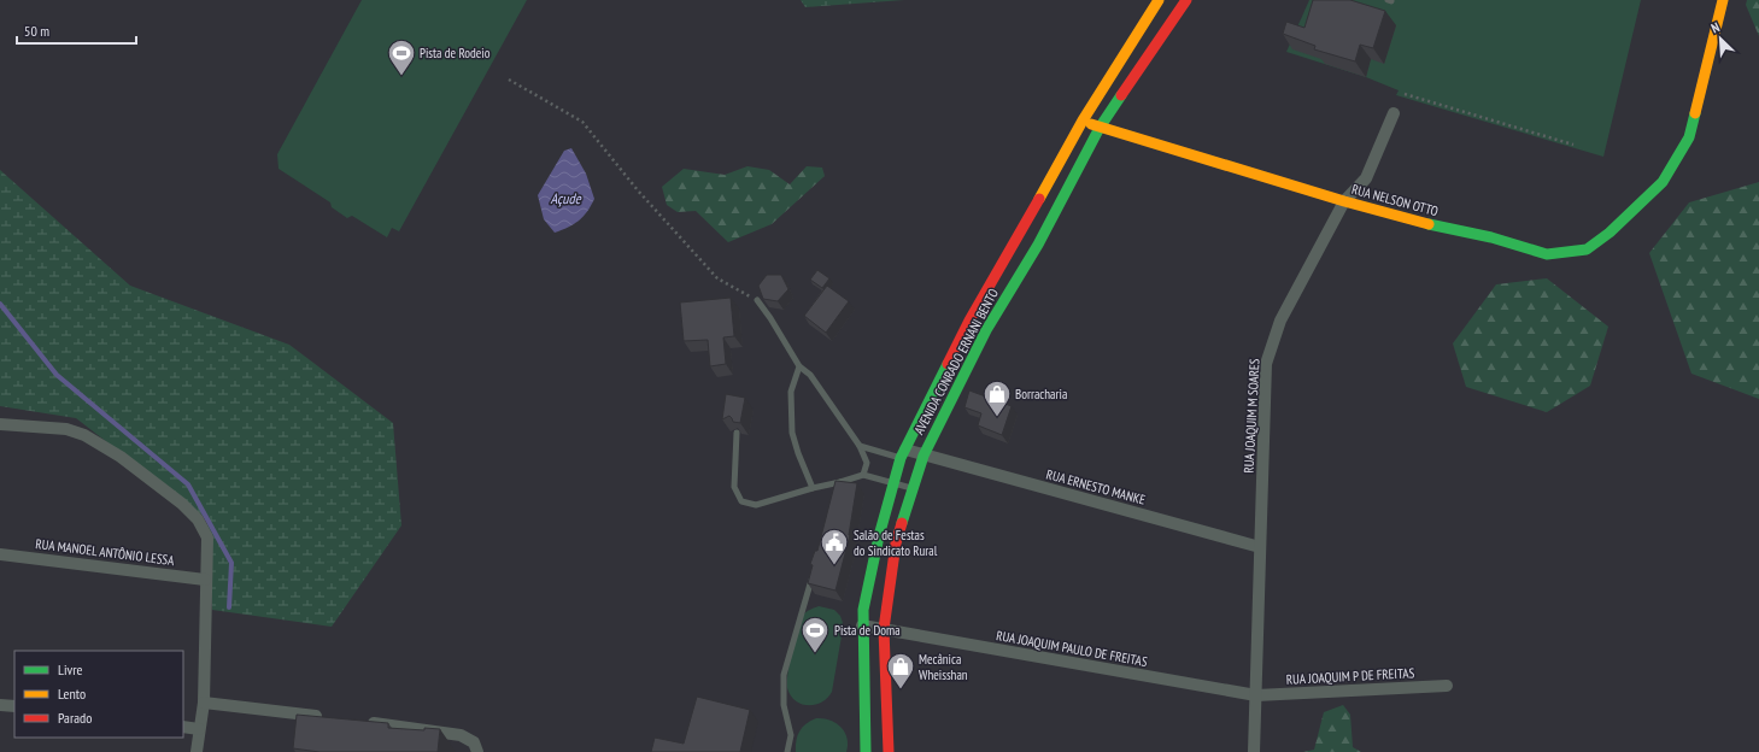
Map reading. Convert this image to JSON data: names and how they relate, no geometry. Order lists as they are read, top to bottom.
{
  "streets": {
    "street": [
      "RUA NELSON OTTO",
      "AVENIDA CONRADO ERNANI BENTO",
      "RUA JOAQUIM M SOARES",
      "RUA ERNESTO MANKE",
      "RUA MANOEL ANTÔNIO LESSA",
      "RUA JOAQUIM PAULO DE FREITAS",
      "RUA JOAQUIM P DE FREITAS"
    ]
  },
  "crossings": [
    ["RUA NELSON OTTO", "AVENIDA CONRADO ERNANI BENTO"],
    ["RUA NELSON OTTO", "RUA JOAQUIM M SOARES"],
    ["AVENIDA CONRADO ERNANI BENTO", "RUA ERNESTO MANKE"],
    ["AVENIDA CONRADO ERNANI BENTO", "RUA JOAQUIM PAULO DE FREITAS"],
    ["RUA JOAQUIM M SOARES", "RUA ERNESTO MANKE"],
    ["RUA JOAQUIM M SOARES", "RUA JOAQUIM PAULO DE FREITAS"],
    ["RUA JOAQUIM M SOARES", "RUA JOAQUIM P DE FREITAS"],
    ["RUA JOAQUIM PAULO DE FREITAS", "RUA JOAQUIM P DE FREITAS"]
  ],
  "water": ["Açude"],
  "places": {
    "sports": ["Pista de Rodeio", "Pista de Doma"],
    "shop": ["Borracharia", "Mecânica Wheisshan"],
    "public building": ["Salão de Festas do Sindicato Rural"]
  },
  "legend": ["Livre", "Lento", "Parado"],
  "scale_bar": "50 m",
  "north": "top left"
}
